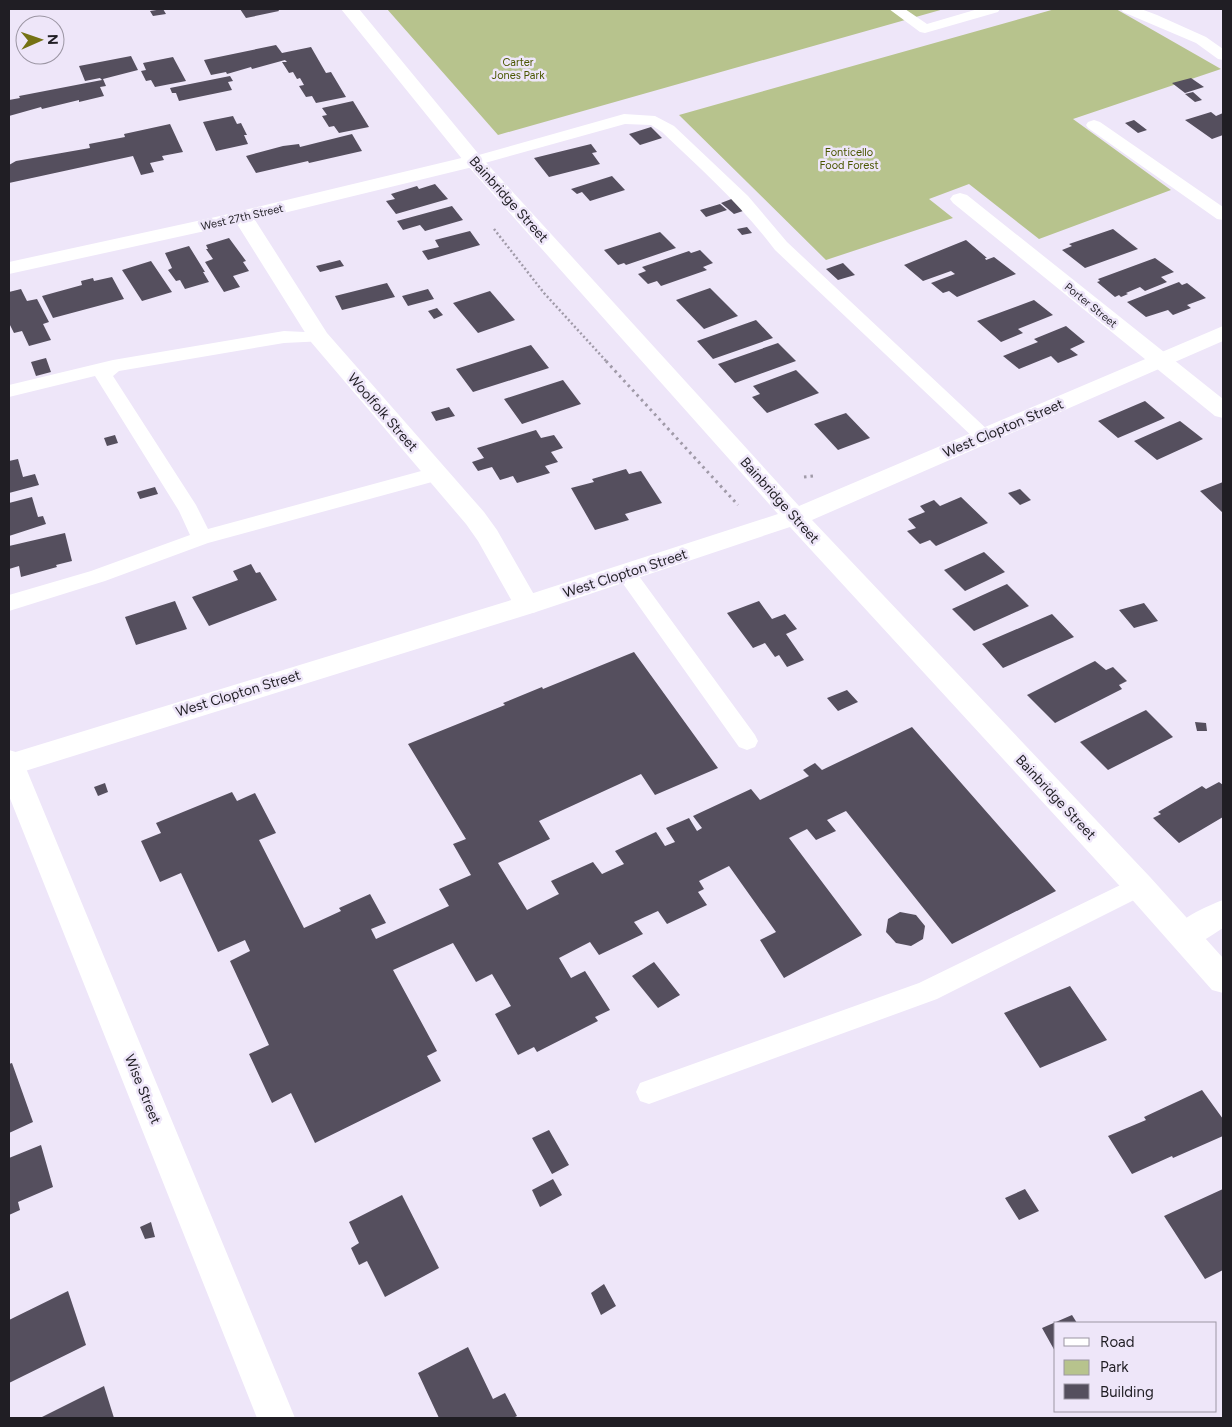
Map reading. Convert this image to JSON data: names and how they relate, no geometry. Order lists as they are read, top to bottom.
{
  "streets": {
    "street": [
      "Bainbridge Street",
      "West 27th Street",
      "Porter Street",
      "Woolfolk Street",
      "West Clopton Street",
      "Wise Street"
    ]
  },
  "crossings": [
    ["Bainbridge Street", "West 27th Street"],
    ["Bainbridge Street", "West Clopton Street"],
    ["West 27th Street", "Woolfolk Street"],
    ["Porter Street", "West Clopton Street"],
    ["Woolfolk Street", "West Clopton Street"],
    ["West Clopton Street", "Wise Street"]
  ],
  "parks": ["Carter Jones Park", "Fonticello Food Forest"],
  "legend": ["Road", "Park", "Building"],
  "north": "right"
}
